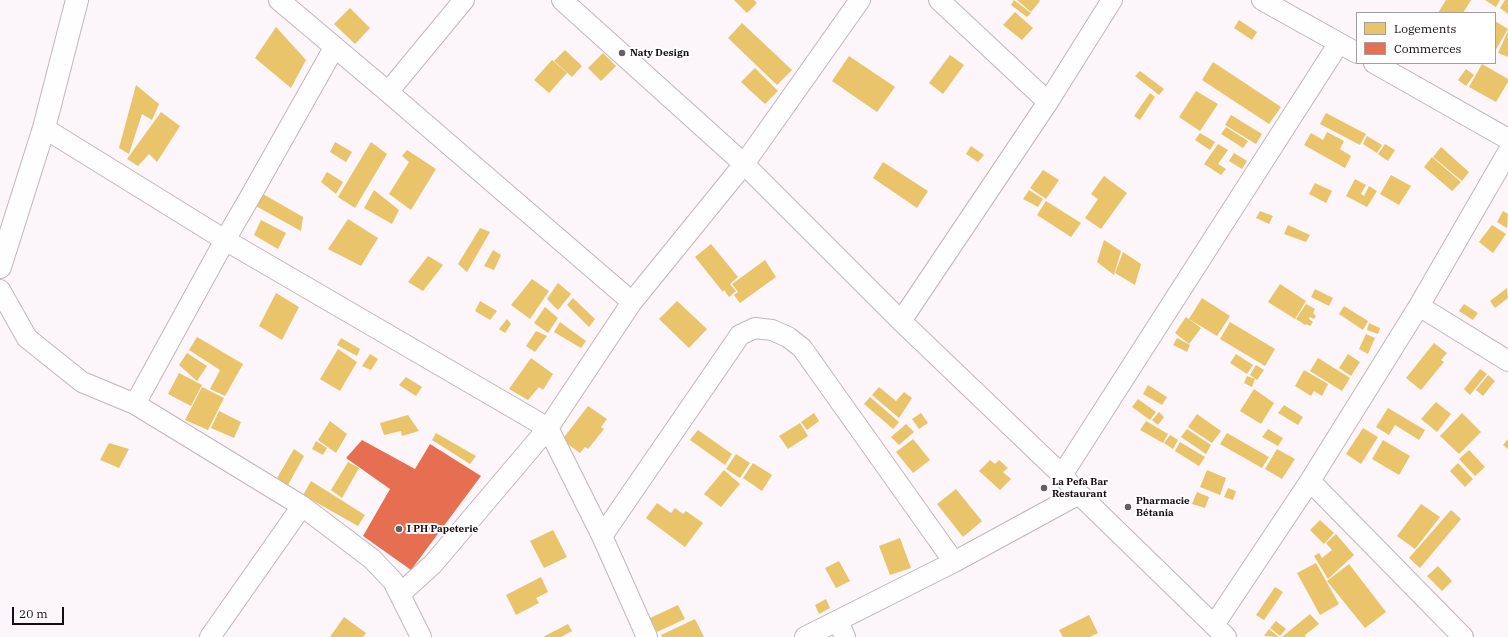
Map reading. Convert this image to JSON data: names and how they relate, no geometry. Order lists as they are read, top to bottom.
{
  "places": [
    "Naty Design",
    "La Pefa Bar Restaurant",
    "Pharmacie Bétania",
    "I PH Papeterie"
  ],
  "legend": ["Logements", "Commerces"],
  "scale_bar": "20 m"
}
